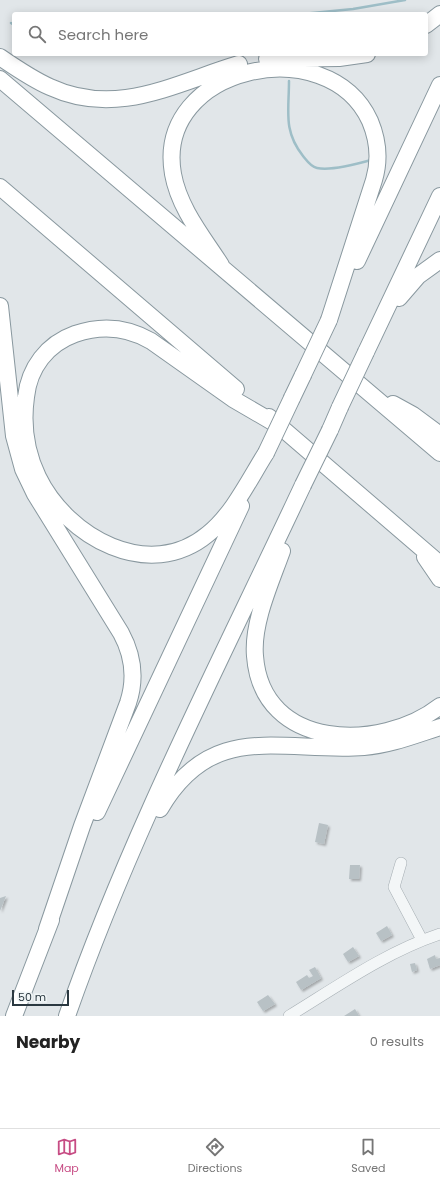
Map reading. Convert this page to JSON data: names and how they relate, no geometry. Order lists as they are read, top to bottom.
{
  "scale_bar": "50 m",
  "page": {
    "search": "Search here",
    "scale": "50 m",
    "heading": ["Nearby", "0 results"],
    "nav": ["Map", "Directions", "Saved"]
  }
}
